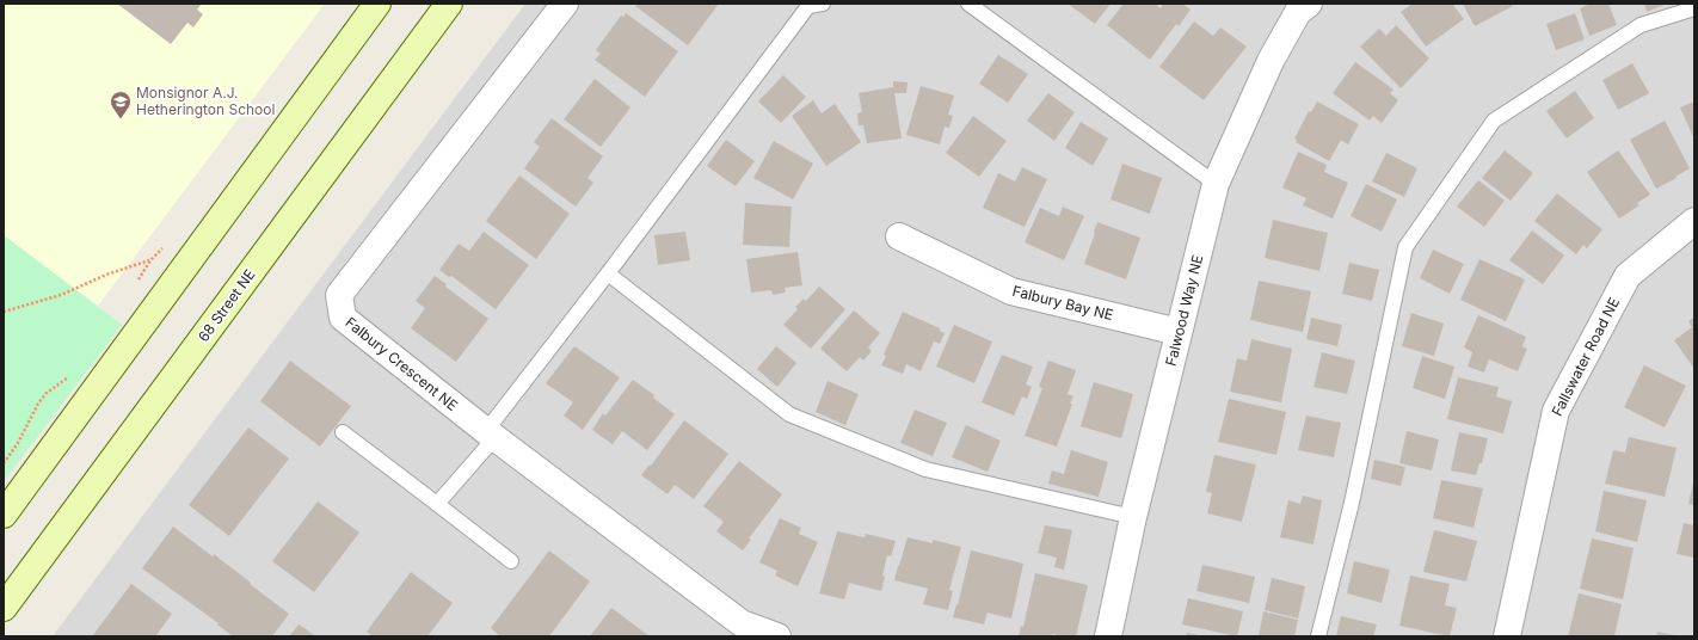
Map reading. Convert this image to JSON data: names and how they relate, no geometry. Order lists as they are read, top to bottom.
{
  "streets": {
    "main road": ["68 Street NE"],
    "street": [
      "Falbury Bay NE",
      "Falwood Way NE",
      "Fallswater Road NE",
      "Falbury Crescent NE"
    ]
  },
  "crossings": [
    ["Falbury Bay NE", "Falwood Way NE"]
  ],
  "places": {
    "school or university": ["Monsignor A.J. Hetherington School"]
  }
}
